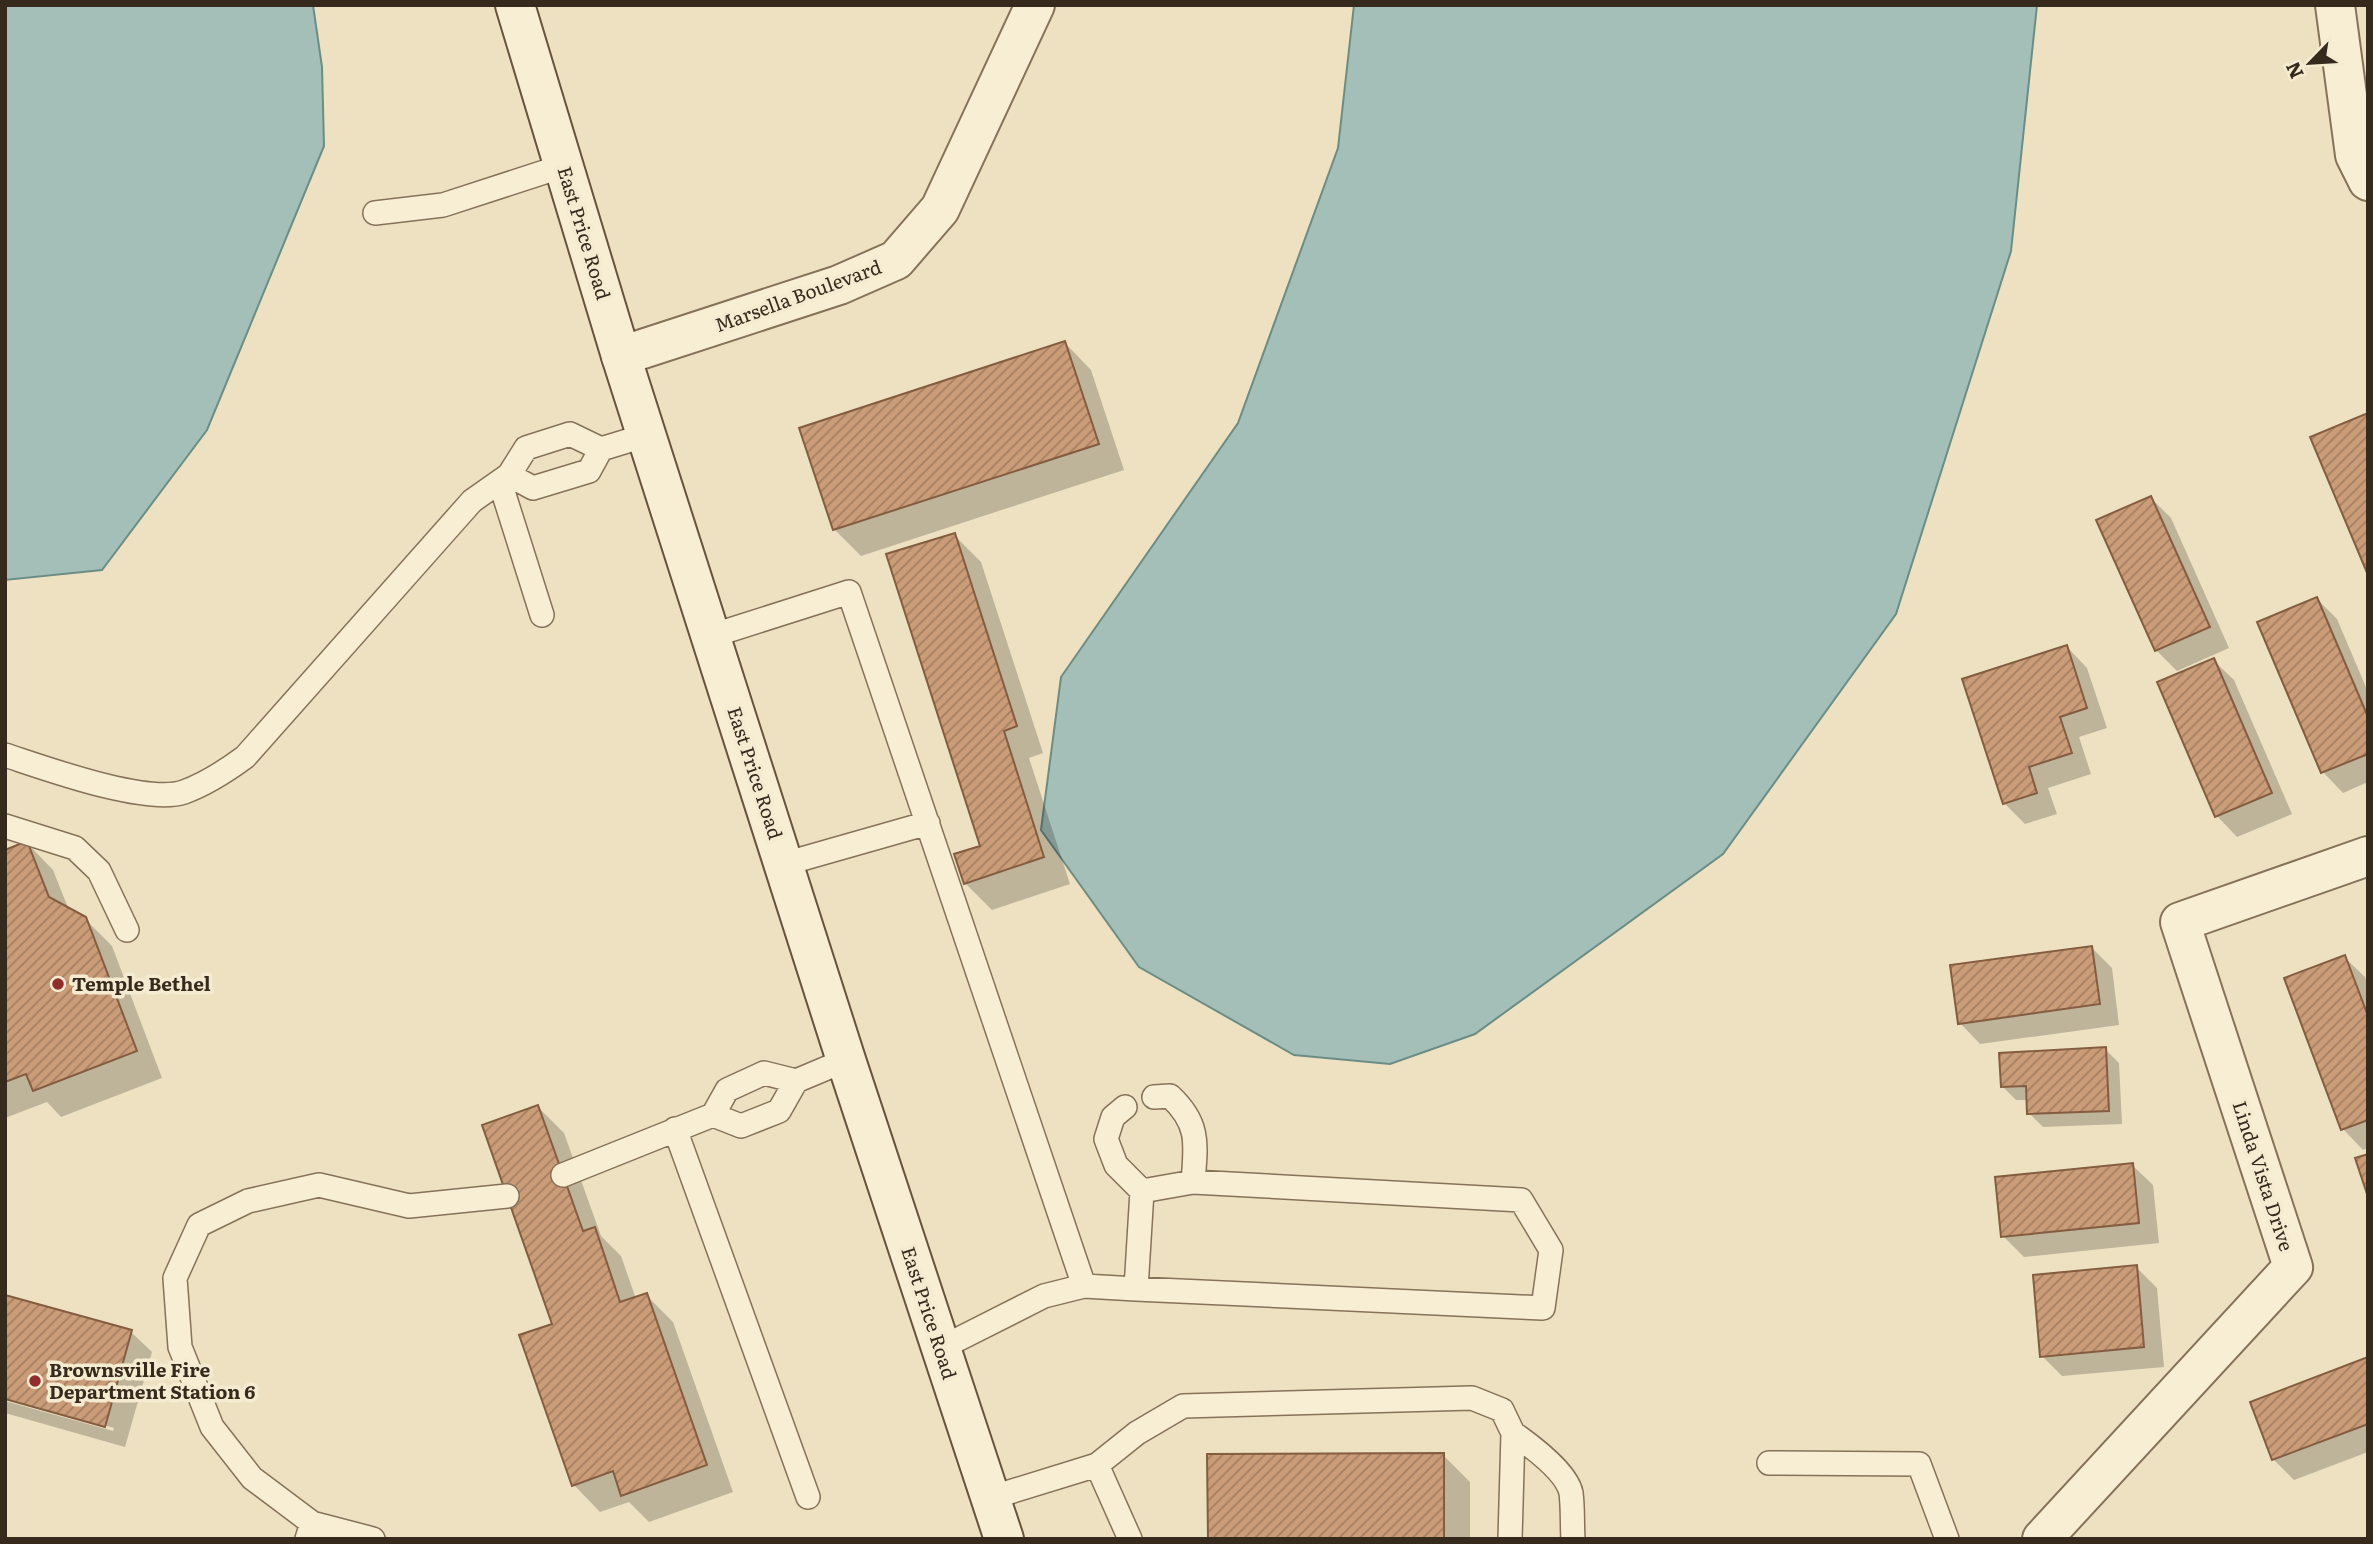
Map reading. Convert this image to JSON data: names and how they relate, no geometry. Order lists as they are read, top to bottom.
{
  "streets": {
    "street": ["East Price Road", "Marsella Boulevard", "Linda Vista Drive"]
  },
  "crossings": [
    ["East Price Road", "Marsella Boulevard"]
  ],
  "places": ["Temple Bethel", "Brownsville Fire Department Station 6"],
  "north": "bottom left"
}
